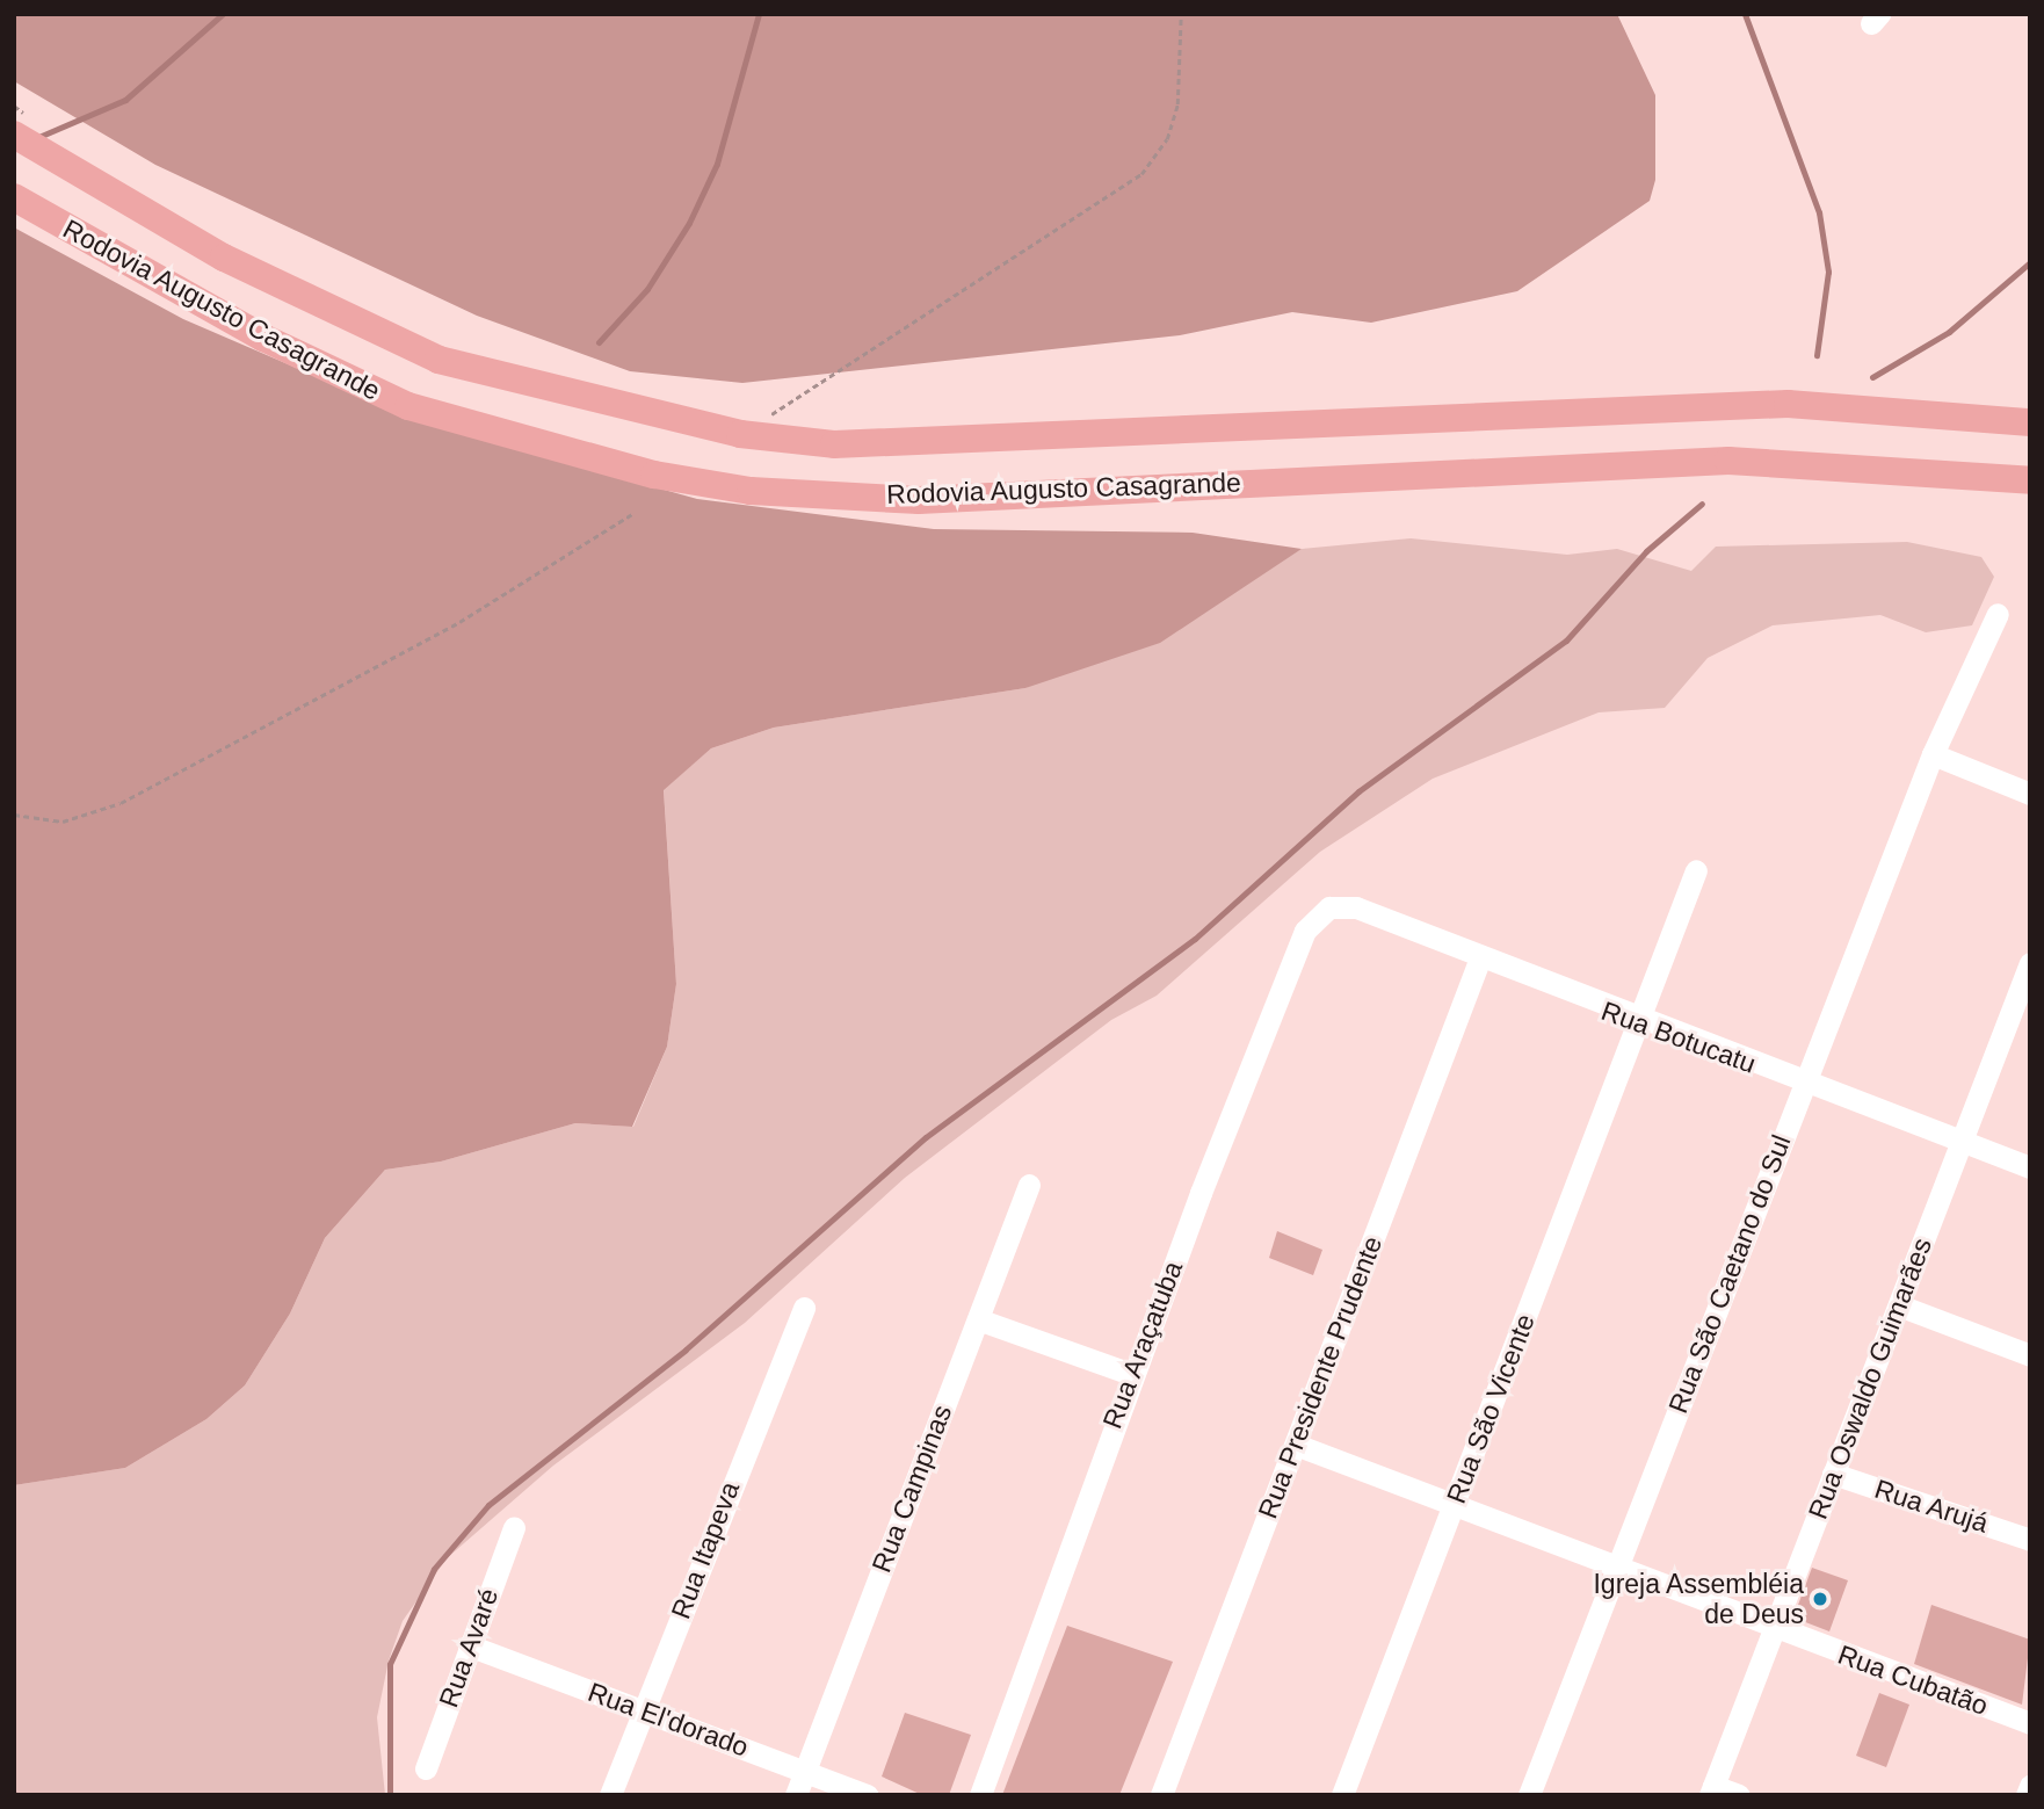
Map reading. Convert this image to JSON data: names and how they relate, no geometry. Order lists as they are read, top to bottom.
{
  "streets": {
    "main road": ["Rodovia Augusto Casagrande"],
    "street": [
      "Rua Botucatu",
      "Rua São Caetano do Sul",
      "Rua Araçatuba",
      "Rua Presidente Prudente",
      "Rua Oswaldo Guimarães",
      "Rua São Vicente",
      "Rua Campinas",
      "Rua Arujá",
      "Rua Itapeva",
      "Rua Avaré",
      "Rua Cubatão",
      "Rua El'dorado"
    ]
  },
  "crossings": [
    ["Rua Botucatu", "Rua São Caetano do Sul"],
    ["Rua Botucatu", "Rua Araçatuba"],
    ["Rua Botucatu", "Rua Presidente Prudente"],
    ["Rua Botucatu", "Rua Oswaldo Guimarães"],
    ["Rua Botucatu", "Rua São Vicente"],
    ["Rua São Caetano do Sul", "Rua Cubatão"],
    ["Rua Presidente Prudente", "Rua Cubatão"],
    ["Rua Oswaldo Guimarães", "Rua Arujá"],
    ["Rua Oswaldo Guimarães", "Rua Cubatão"],
    ["Rua São Vicente", "Rua Cubatão"],
    ["Rua Campinas", "Rua El'dorado"],
    ["Rua Itapeva", "Rua El'dorado"],
    ["Rua Avaré", "Rua El'dorado"]
  ],
  "places": ["Igreja Assembléia de Deus"]
}
